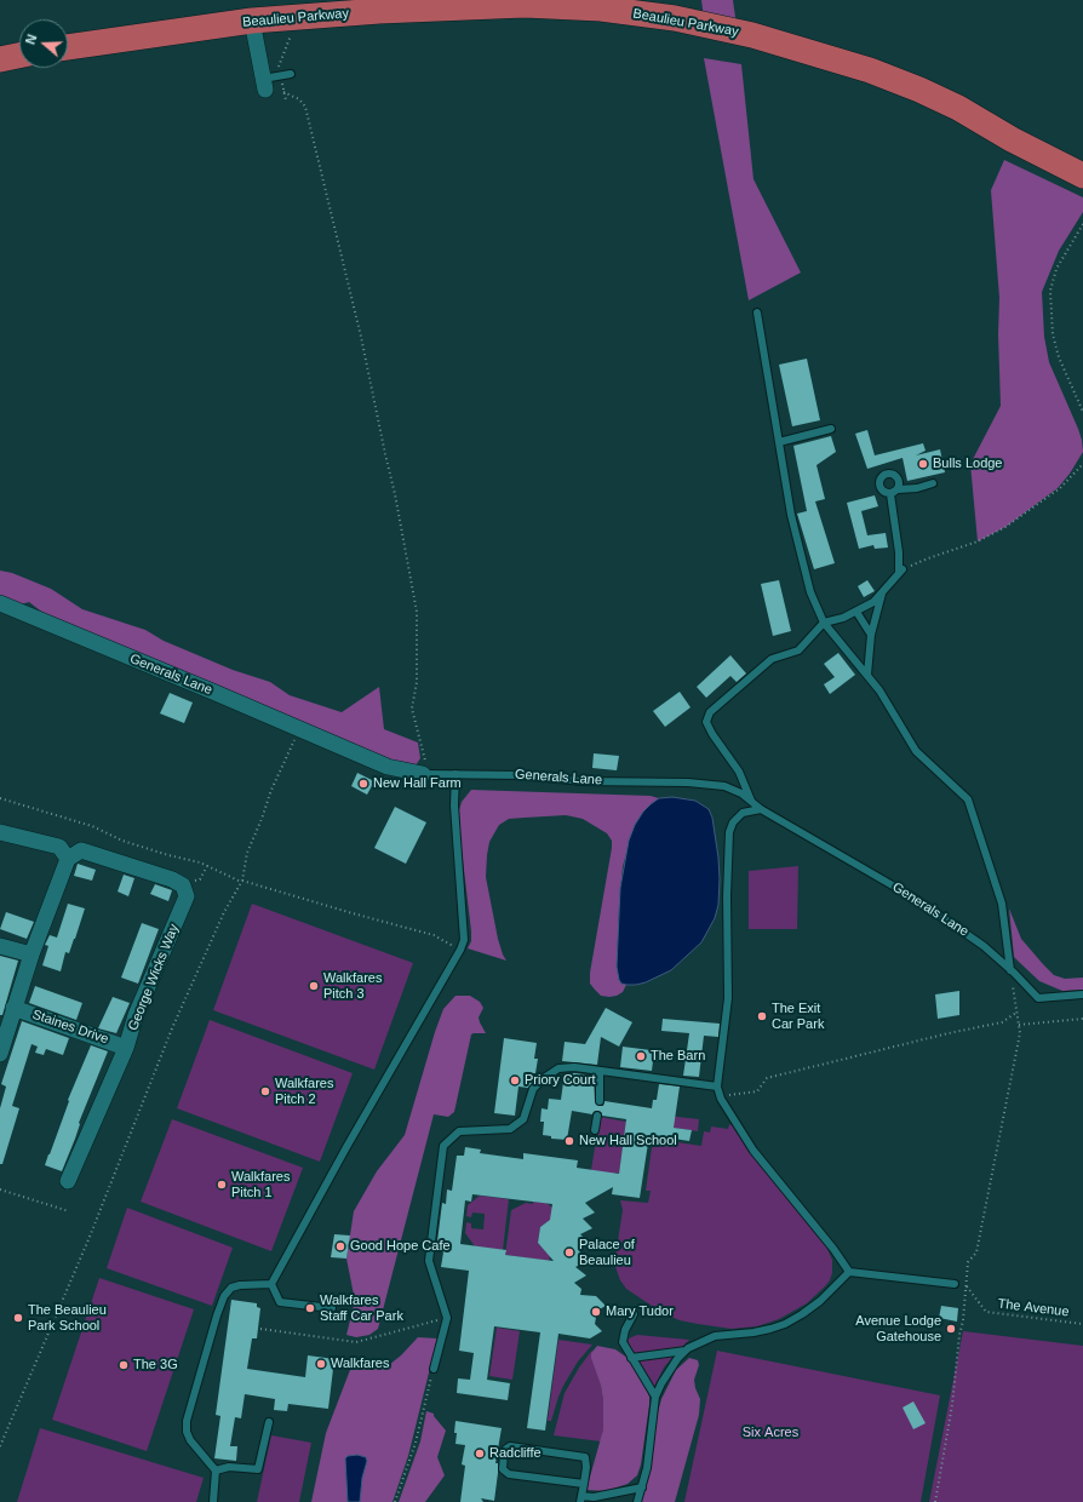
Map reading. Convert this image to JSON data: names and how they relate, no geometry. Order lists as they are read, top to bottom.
{
  "streets": {
    "highway": ["Beaulieu Parkway"],
    "street": ["Generals Lane", "George Wicks Way", "Staines Drive"],
    "path": ["The Avenue"]
  },
  "crossings": [
    ["George Wicks Way", "Staines Drive"]
  ],
  "parks": ["Six Acres"],
  "places": [
    "Bulls Lodge",
    "New Hall Farm",
    "Walkfares Pitch 3",
    "The Exit Car Park",
    "The Barn",
    "Priory Court",
    "Walkfares Pitch 2",
    "New Hall School",
    "Walkfares Pitch 1",
    "Good Hope Cafe",
    "Palace of Beaulieu",
    "Walkfares Staff Car Park",
    "Mary Tudor",
    "The Beaulieu Park School",
    "Avenue Lodge Gatehouse",
    "Walkfares",
    "The 3G",
    "Radcliffe"
  ],
  "north": "left"
}
